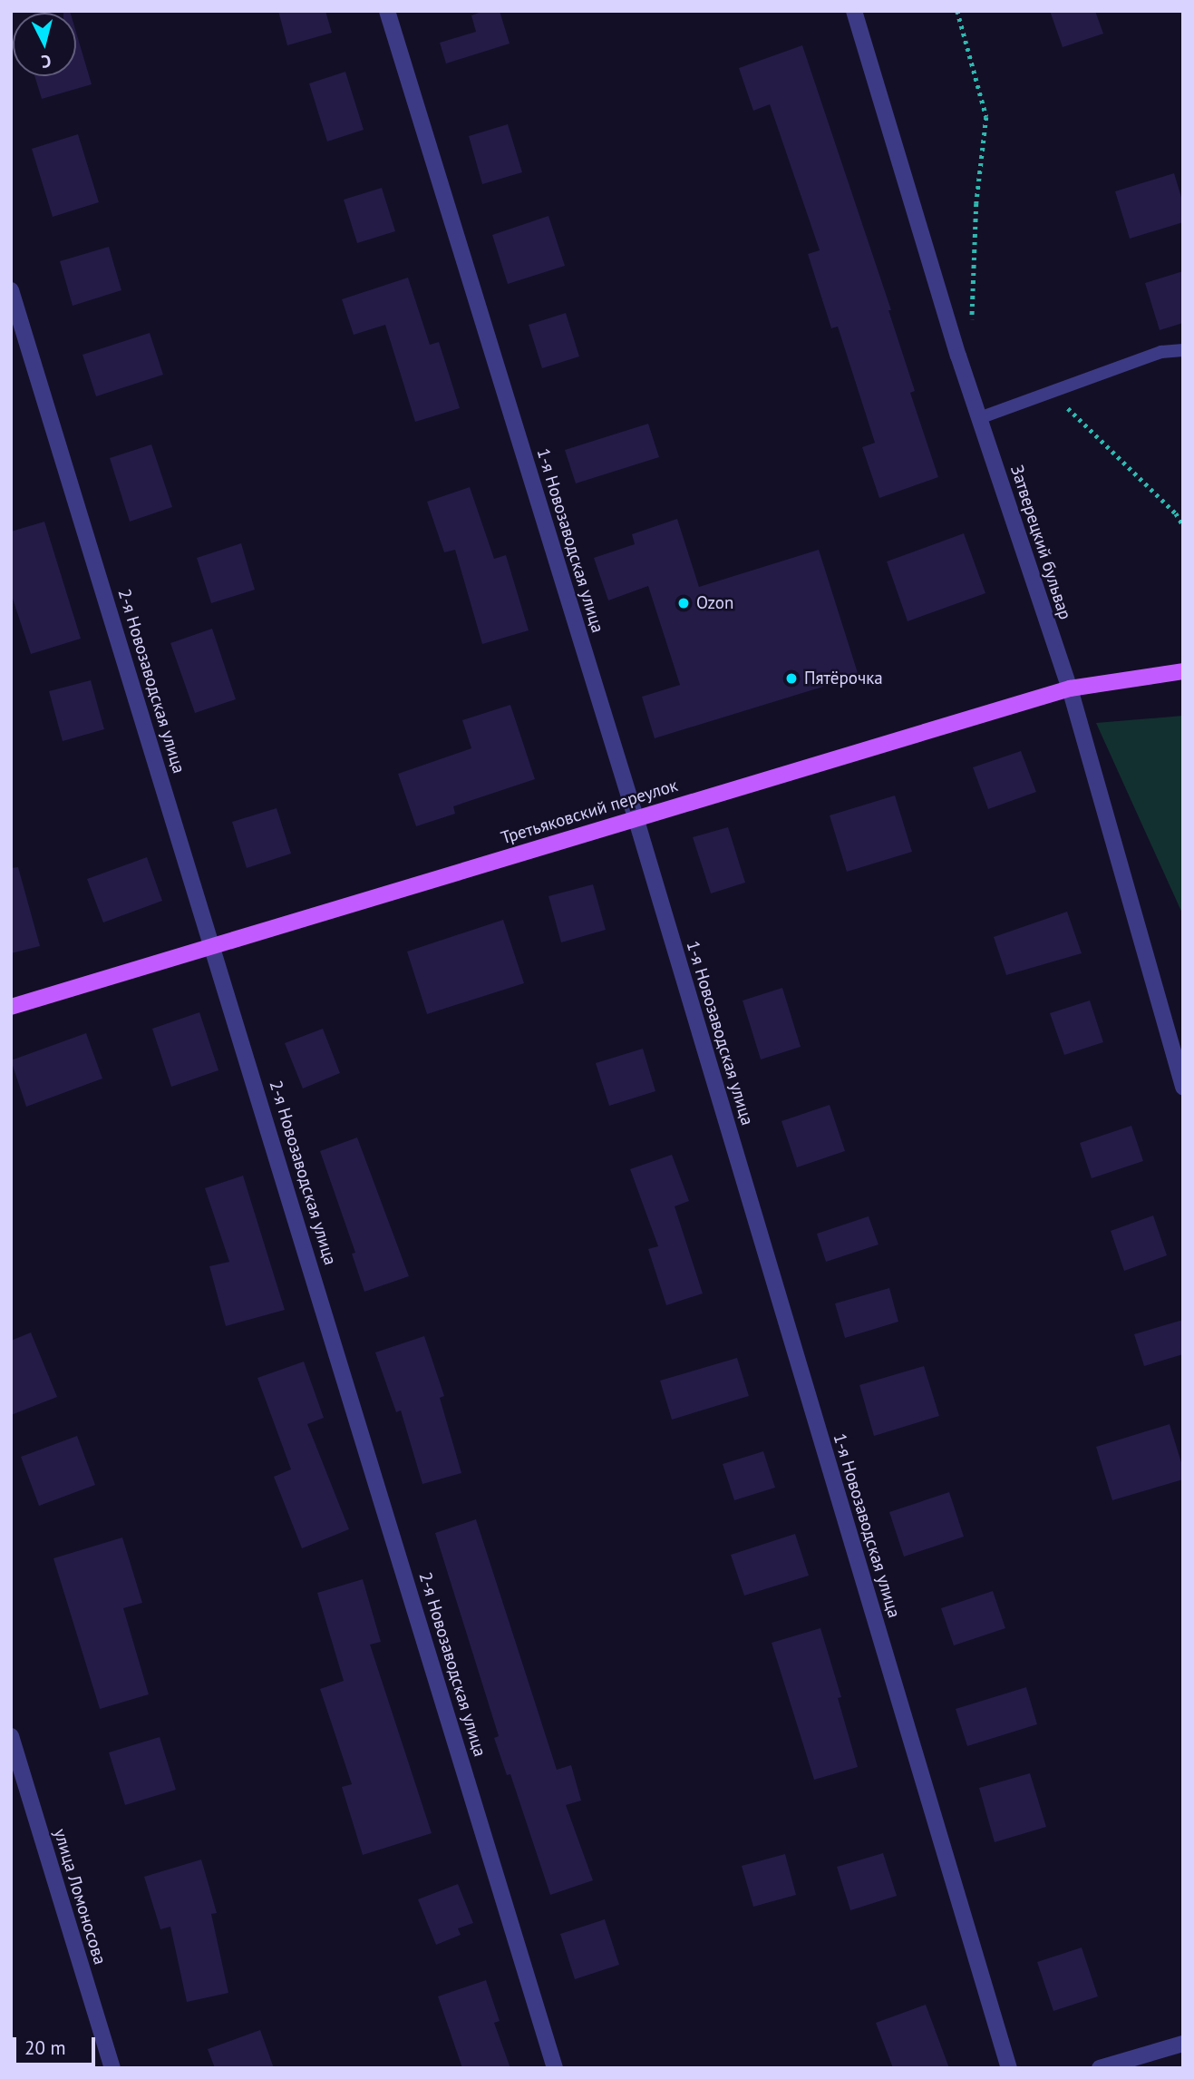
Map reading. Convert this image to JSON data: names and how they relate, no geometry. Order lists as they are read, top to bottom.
{
  "streets": {
    "main road": ["Третьяковский переулок"],
    "street": [
      "1-я Новозаводская улица",
      "Затверецкий бульвар",
      "2-я Новозаводская улица",
      "улица Ломоносова"
    ]
  },
  "crossings": [
    ["1-я Новозаводская улица", "Третьяковский переулок"],
    ["Затверецкий бульвар", "Третьяковский переулок"],
    ["2-я Новозаводская улица", "Третьяковский переулок"]
  ],
  "places": ["Ozon", "Пятёрочка"],
  "scale_bar": "20 m",
  "north": "bottom"
}
